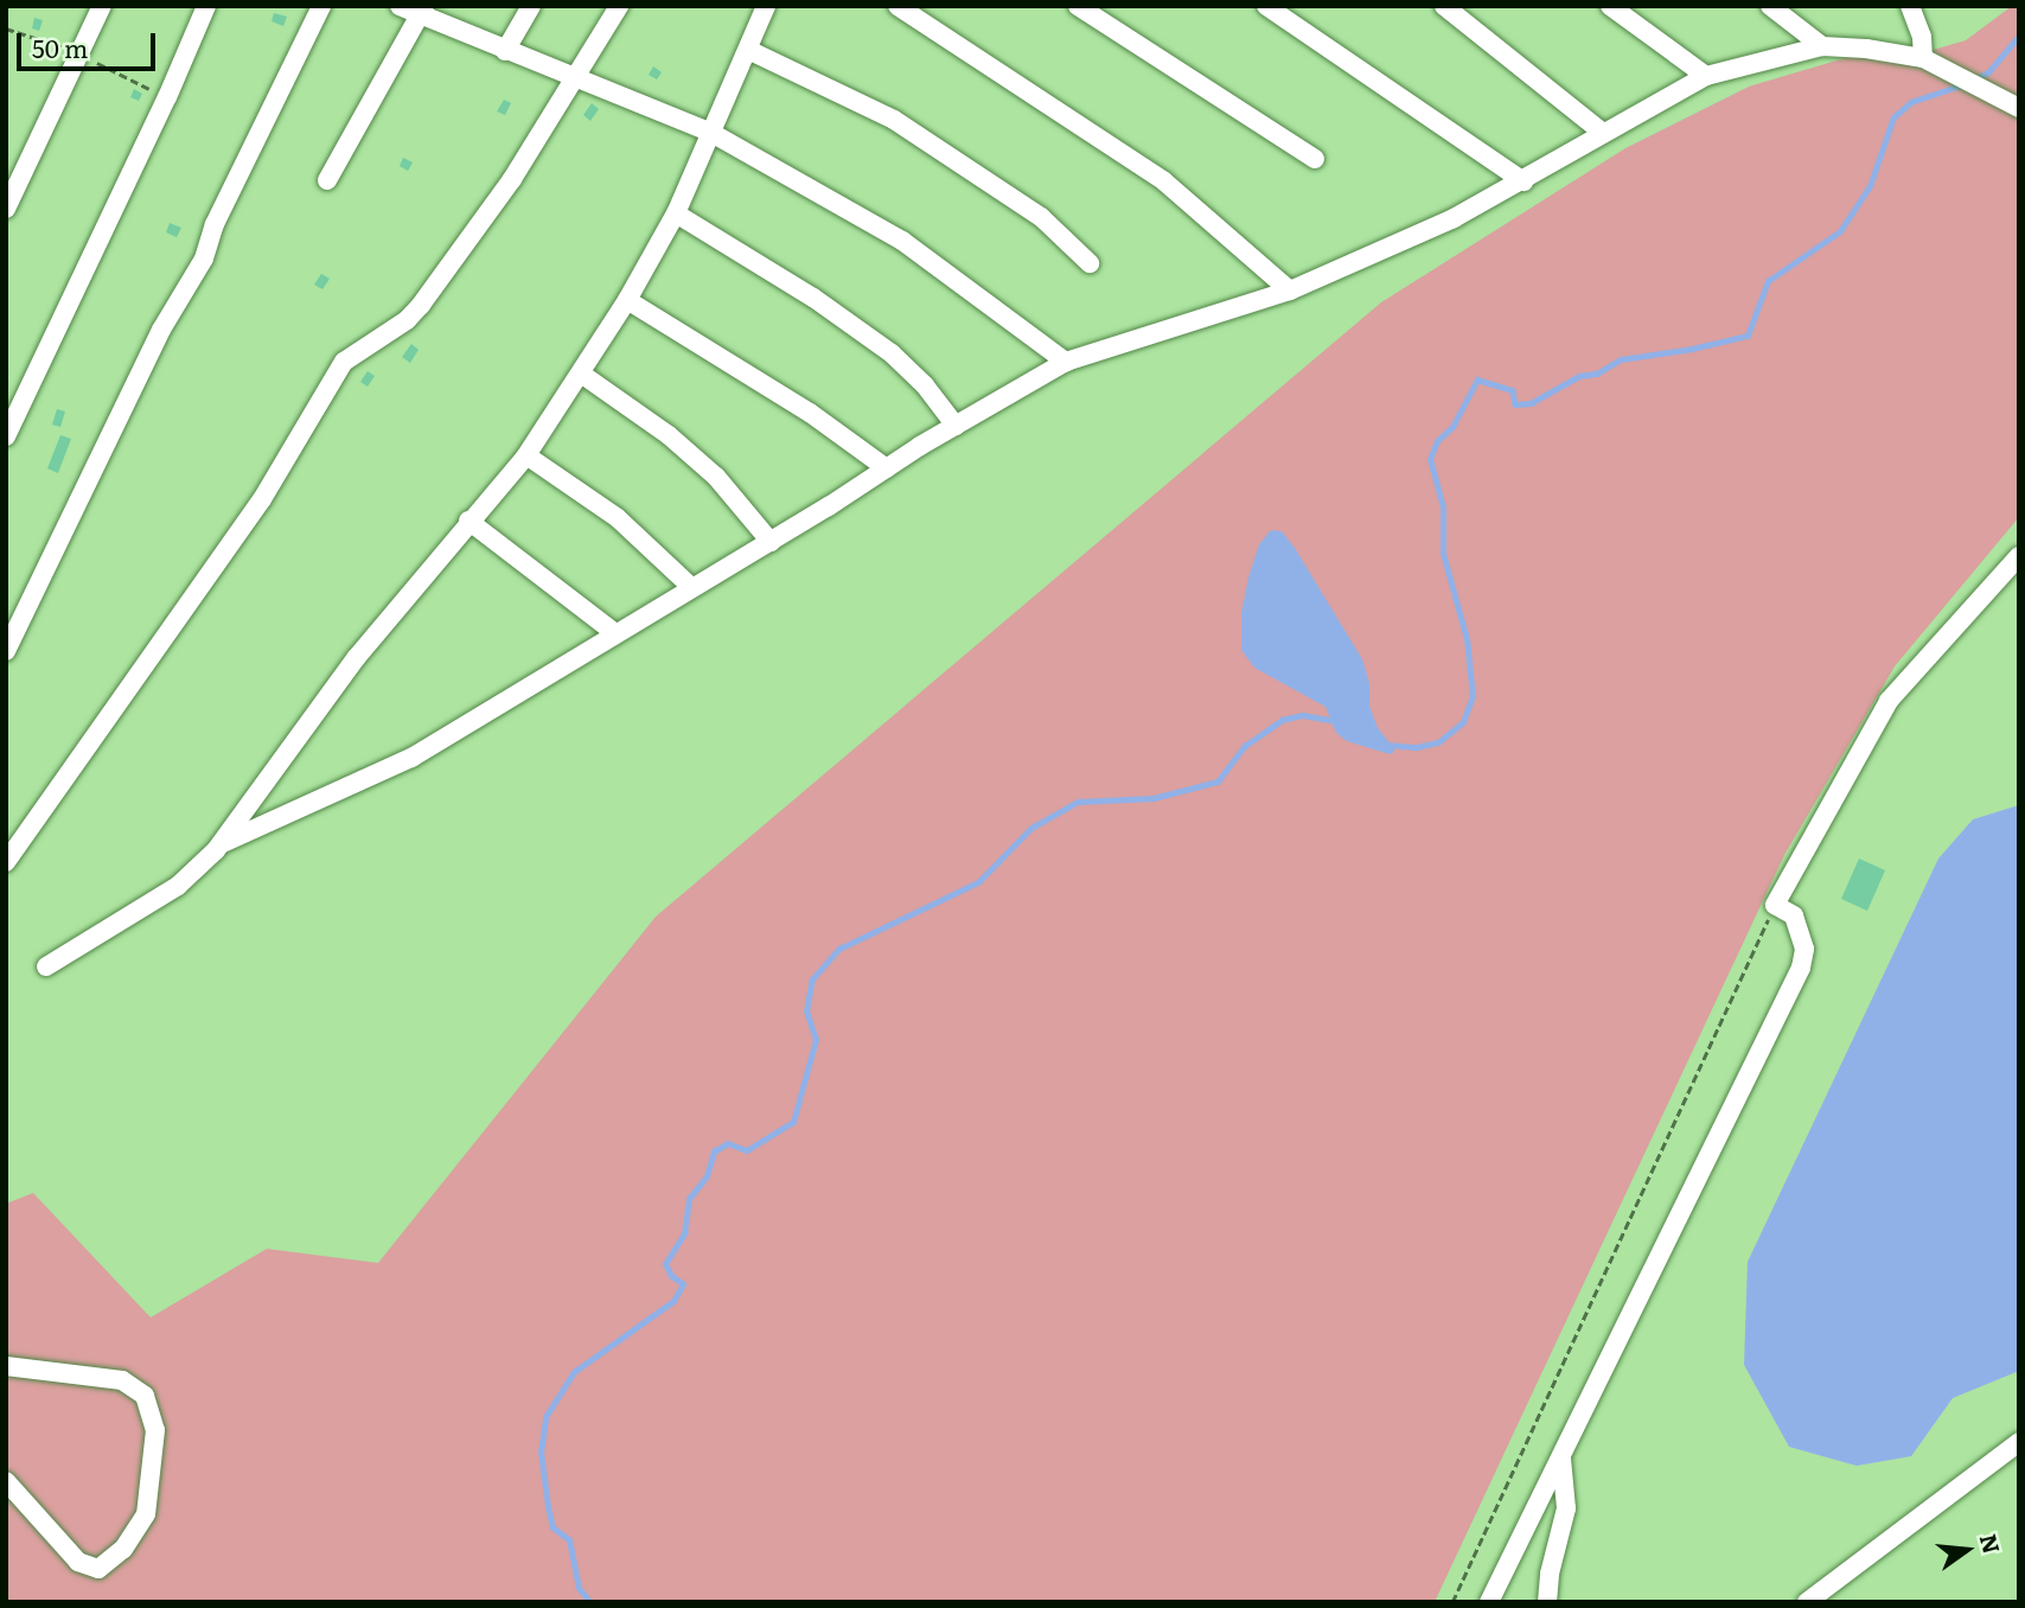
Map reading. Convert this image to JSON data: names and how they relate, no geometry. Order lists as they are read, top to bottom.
{
  "scale_bar": "50 m",
  "north": "right"
}
